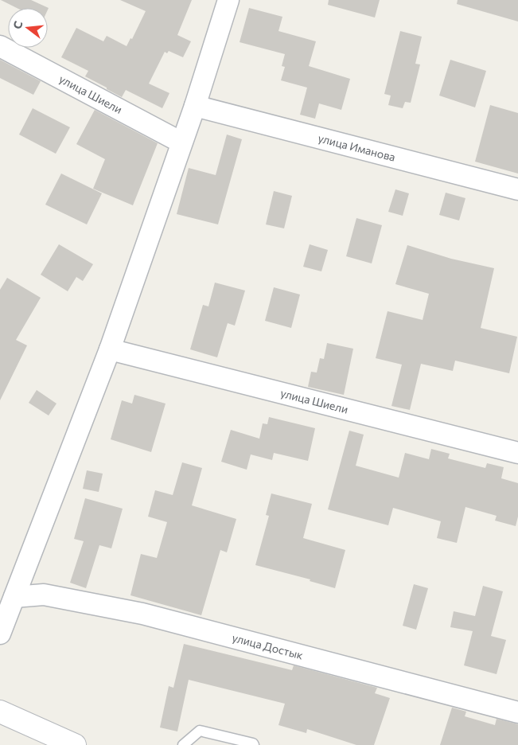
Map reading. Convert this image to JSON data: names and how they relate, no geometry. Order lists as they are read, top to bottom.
{
  "streets": {
    "street": ["улица Шиели", "улица Иманова", "улица Достык"]
  },
  "north": "left"
}
